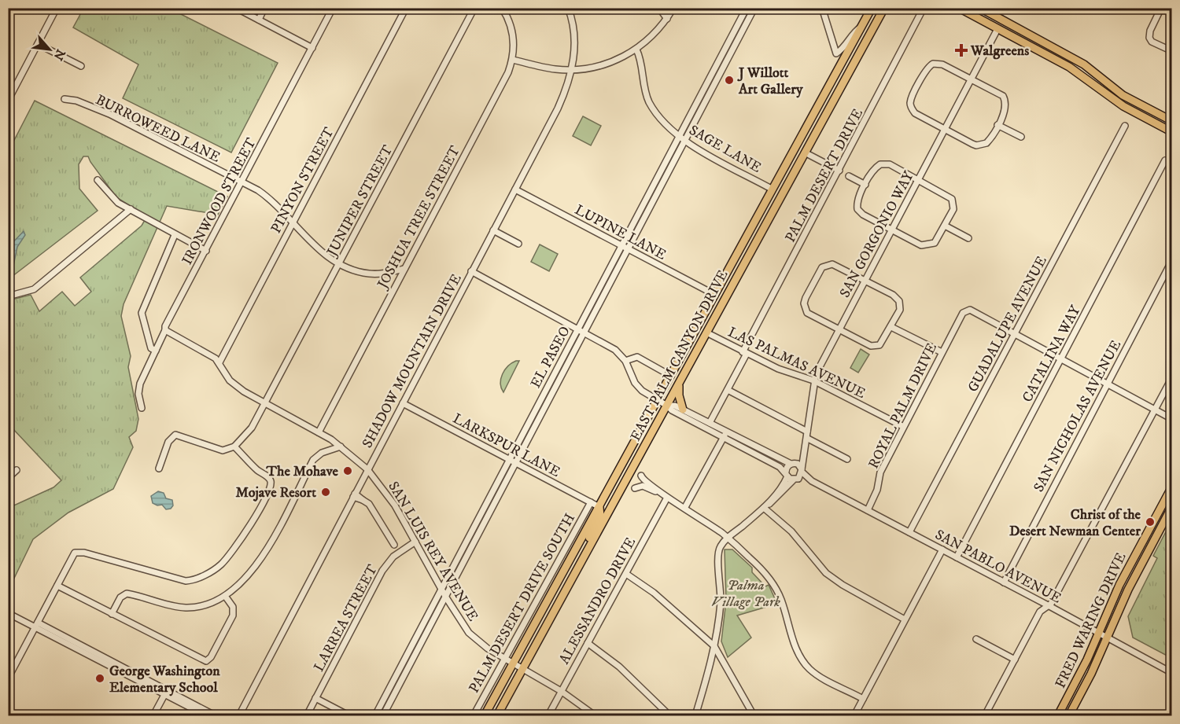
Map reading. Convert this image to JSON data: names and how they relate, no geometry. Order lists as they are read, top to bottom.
{
  "streets": {
    "main road": ["EAST PALM CANYON DRIVE", "FRED WARING DRIVE"],
    "street": [
      "BURROWEED LANE",
      "SAGE LANE",
      "PALM DESERT DRIVE",
      "PINYON STREET",
      "JUNIPER STREET",
      "IRONWOOD STREET",
      "JOSHUA TREE STREET",
      "LUPINE LANE",
      "SAN GORGONIO WAY",
      "GUADALUPE AVENUE",
      "CATALINA WAY",
      "EL PASEO",
      "SHADOW MOUNTAIN DRIVE",
      "LAS PALMAS AVENUE",
      "ROYAL PALM DRIVE",
      "SAN NICHOLAS AVENUE",
      "LARKSPUR LANE",
      "SAN LUIS REY AVENUE",
      "SAN PABLO AVENUE",
      "ALESSANDRO DRIVE",
      "PALM DESERT DRIVE SOUTH",
      "LARREA STREET"
    ]
  },
  "crossings": [
    ["BURROWEED LANE", "PINYON STREET"],
    ["BURROWEED LANE", "JUNIPER STREET"],
    ["BURROWEED LANE", "IRONWOOD STREET"],
    ["BURROWEED LANE", "JOSHUA TREE STREET"],
    ["SAGE LANE", "EAST PALM CANYON DRIVE"],
    ["SAGE LANE", "EL PASEO"],
    ["PALM DESERT DRIVE", "LAS PALMAS AVENUE"],
    ["PALM DESERT DRIVE", "SAN PABLO AVENUE"],
    ["PINYON STREET", "SAN LUIS REY AVENUE"],
    ["JUNIPER STREET", "SAN LUIS REY AVENUE"],
    ["IRONWOOD STREET", "SAN LUIS REY AVENUE"],
    ["JOSHUA TREE STREET", "SAN LUIS REY AVENUE"],
    ["LUPINE LANE", "EAST PALM CANYON DRIVE"],
    ["LUPINE LANE", "EL PASEO"],
    ["LUPINE LANE", "SHADOW MOUNTAIN DRIVE"],
    ["SAN GORGONIO WAY", "LAS PALMAS AVENUE"],
    ["SAN GORGONIO WAY", "SAN PABLO AVENUE"],
    ["GUADALUPE AVENUE", "ROYAL PALM DRIVE"],
    ["GUADALUPE AVENUE", "SAN PABLO AVENUE"],
    ["CATALINA WAY", "SAN PABLO AVENUE"],
    ["EAST PALM CANYON DRIVE", "LAS PALMAS AVENUE"],
    ["EAST PALM CANYON DRIVE", "LARKSPUR LANE"],
    ["EAST PALM CANYON DRIVE", "SAN LUIS REY AVENUE"],
    ["EAST PALM CANYON DRIVE", "SAN PABLO AVENUE"],
    ["EL PASEO", "LARKSPUR LANE"],
    ["EL PASEO", "SAN LUIS REY AVENUE"],
    ["EL PASEO", "SAN PABLO AVENUE"],
    ["SHADOW MOUNTAIN DRIVE", "LARKSPUR LANE"],
    ["SHADOW MOUNTAIN DRIVE", "SAN LUIS REY AVENUE"],
    ["SHADOW MOUNTAIN DRIVE", "SAN PABLO AVENUE"],
    ["LAS PALMAS AVENUE", "ROYAL PALM DRIVE"],
    ["ROYAL PALM DRIVE", "SAN PABLO AVENUE"],
    ["SAN NICHOLAS AVENUE", "SAN PABLO AVENUE"],
    ["LARKSPUR LANE", "PALM DESERT DRIVE SOUTH"],
    ["SAN LUIS REY AVENUE", "ALESSANDRO DRIVE"],
    ["SAN LUIS REY AVENUE", "PALM DESERT DRIVE SOUTH"],
    ["SAN LUIS REY AVENUE", "LARREA STREET"],
    ["SAN PABLO AVENUE", "FRED WARING DRIVE"]
  ],
  "parks": ["Palma Village Park"],
  "places": {
    "health": ["Walgreens"],
    "other": [
      "J Willott Art Gallery",
      "The Mohave",
      "Mojave Resort",
      "Christ of the Desert Newman Center",
      "George Washington Elementary School"
    ]
  },
  "north": "bottom right"
}
